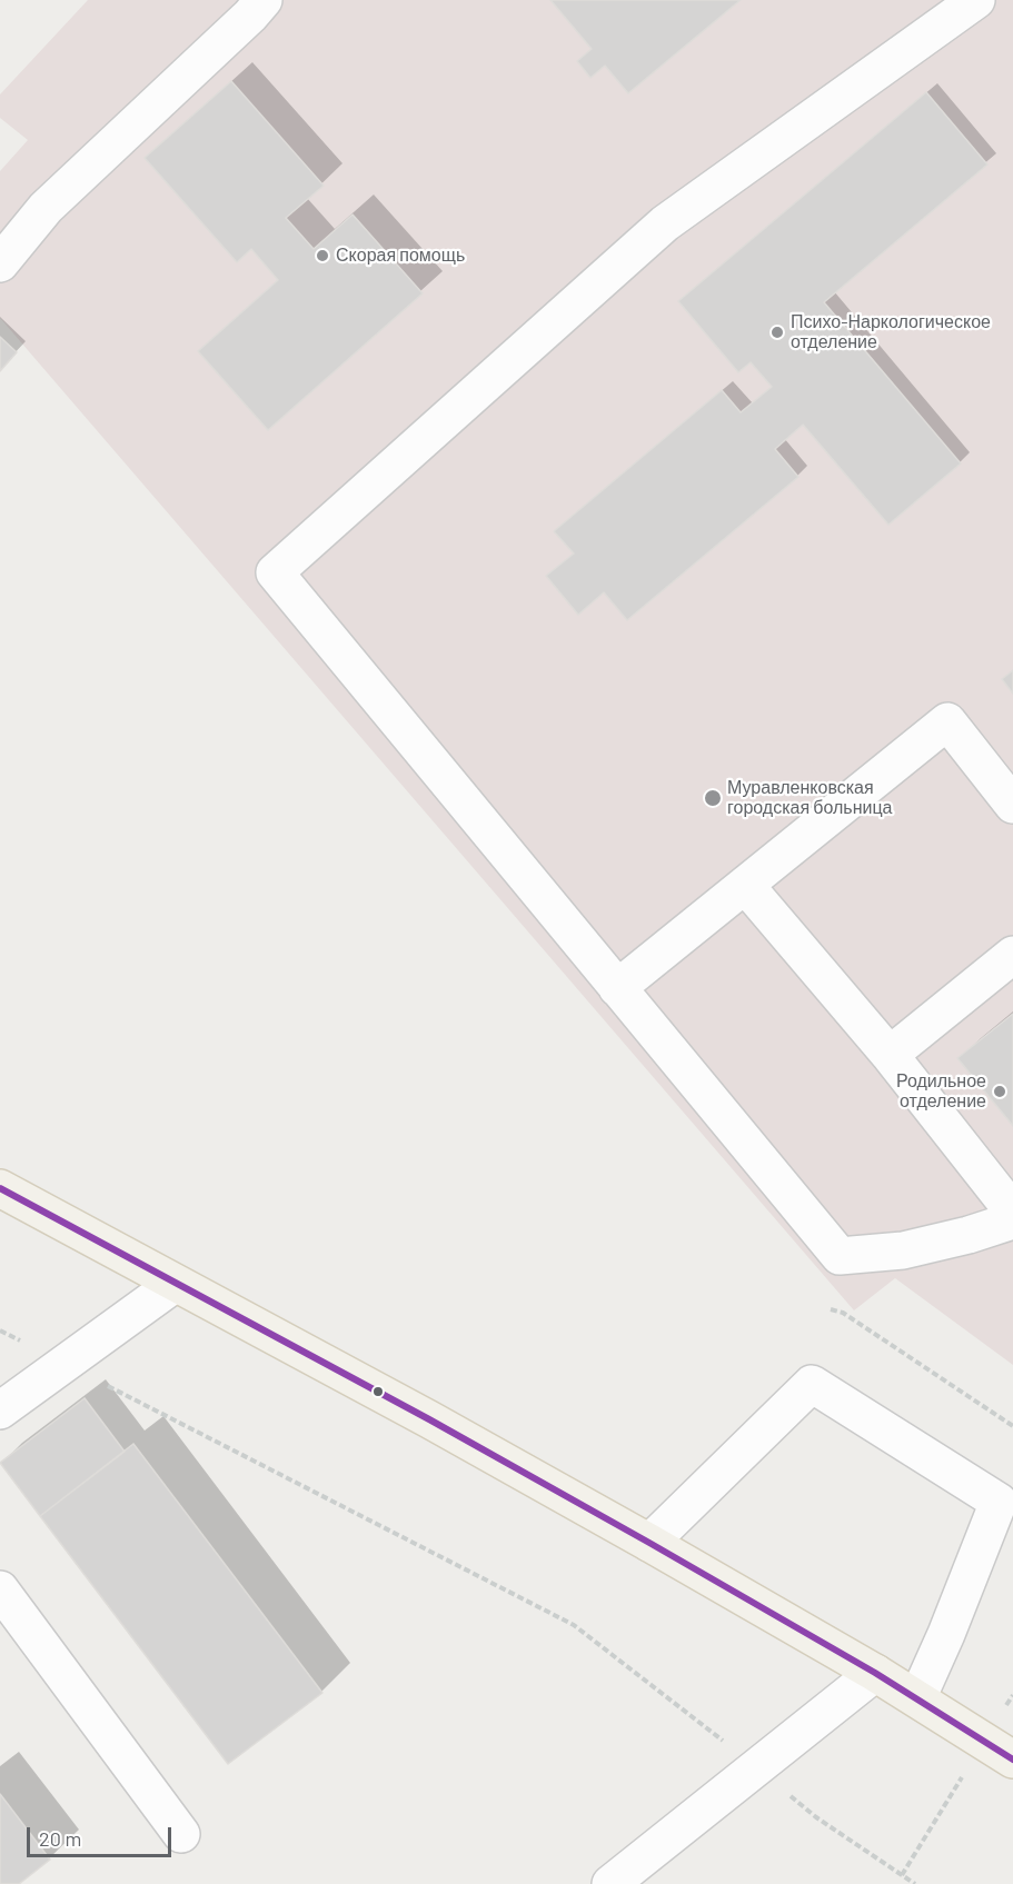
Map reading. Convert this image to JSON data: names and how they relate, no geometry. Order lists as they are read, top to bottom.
{
  "places": [
    "Скорая помощь",
    "Психо-Наркологическое отделение",
    "Муравленковская городская больница",
    "Родильное отделение"
  ],
  "scale_bar": "20 m"
}
